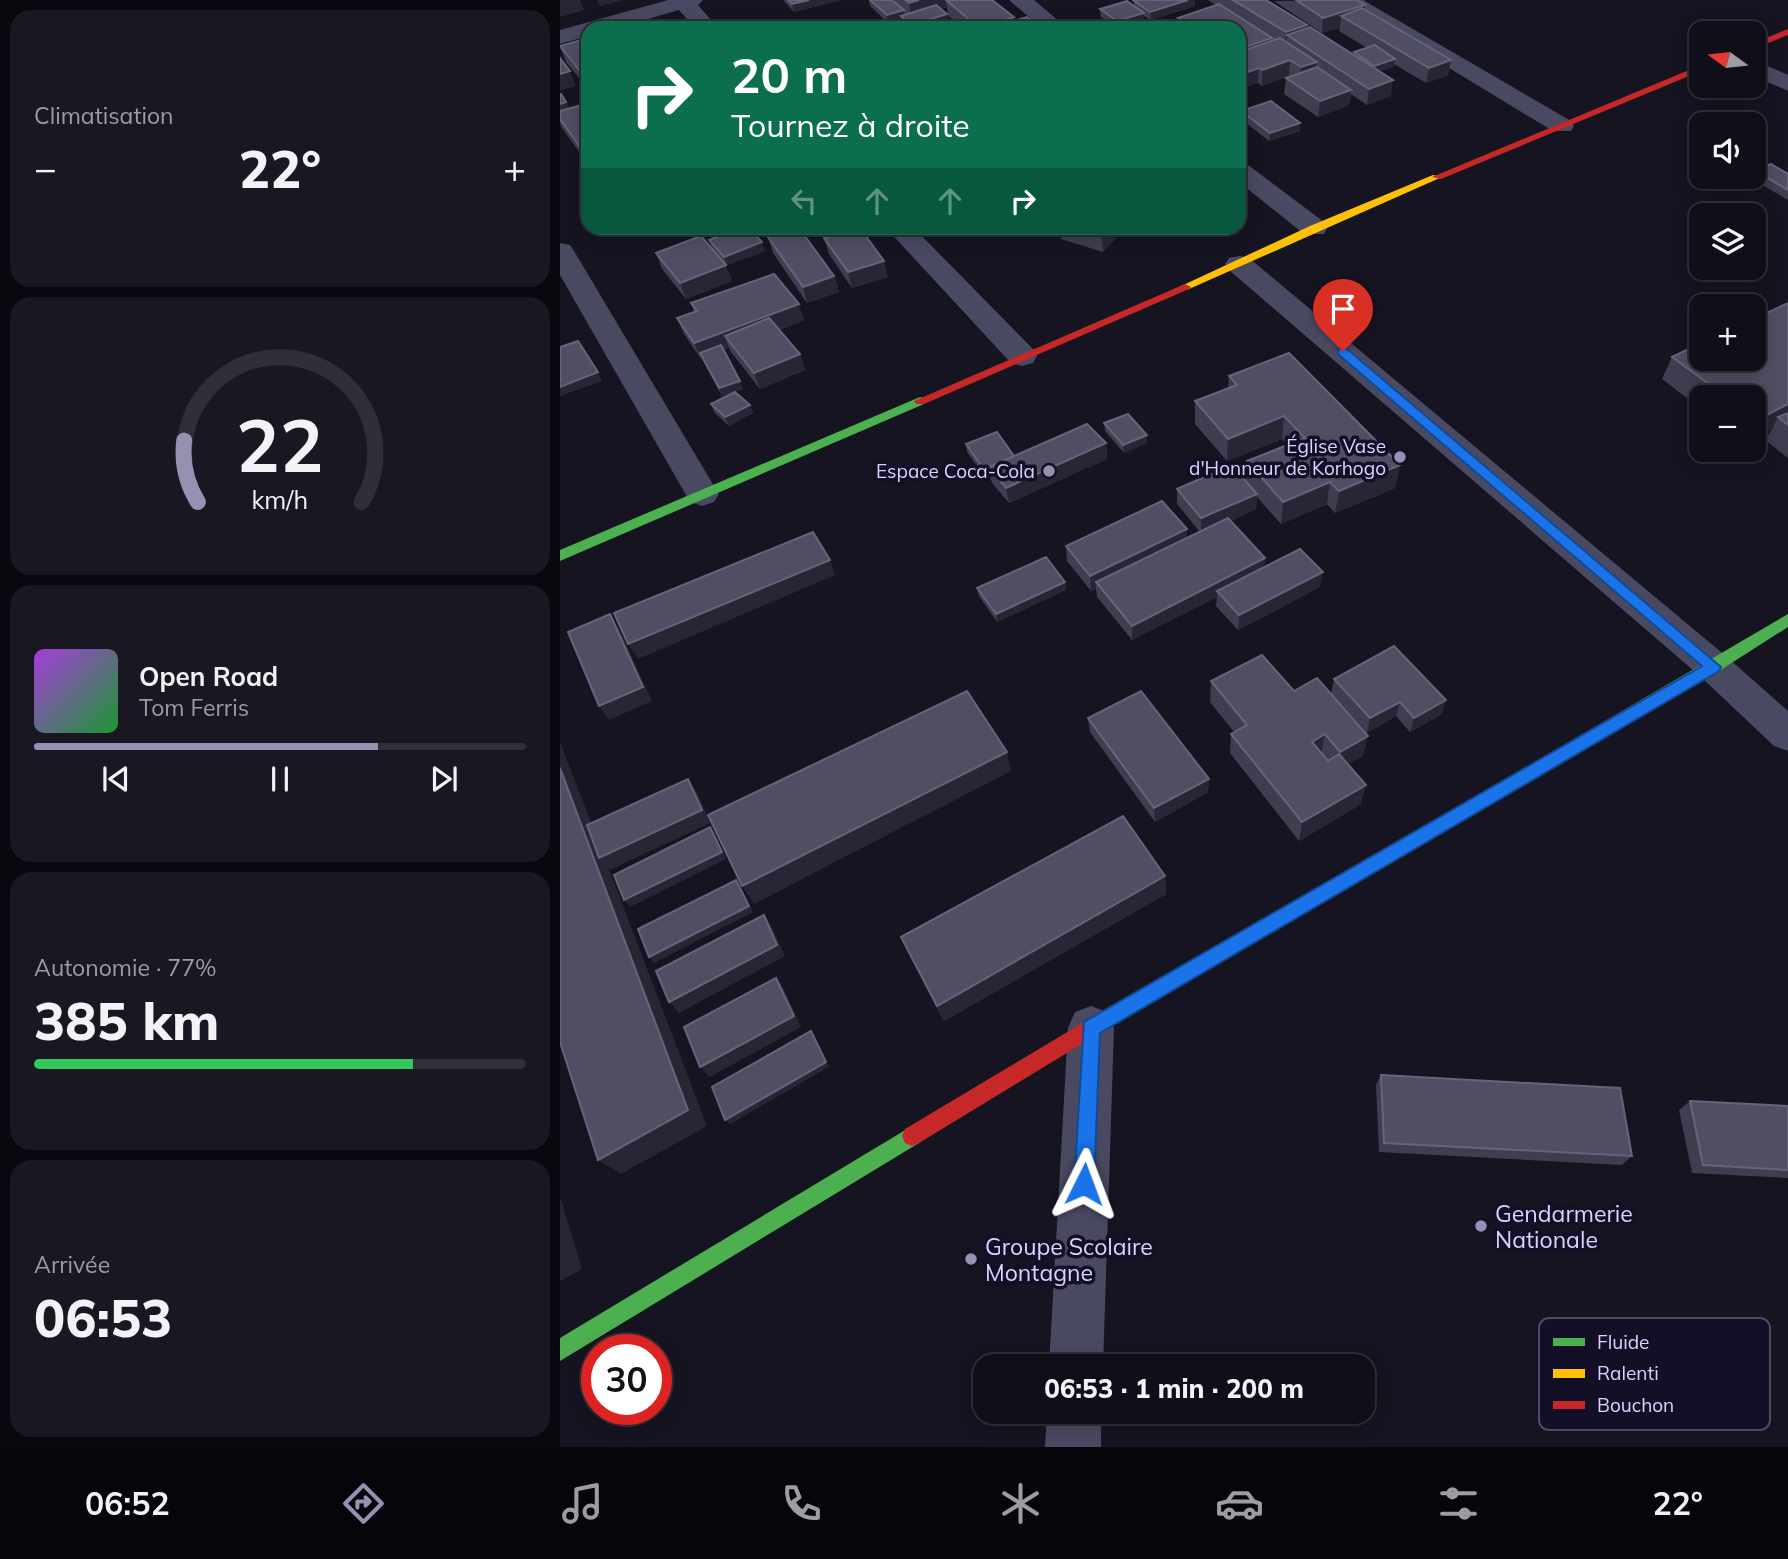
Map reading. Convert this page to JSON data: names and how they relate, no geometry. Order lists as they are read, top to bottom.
{
  "places": [
    "Église Vase d'Honneur de Korhogo",
    "Espace Coca-Cola",
    "Gendarmerie Nationale",
    "Groupe Scolaire Montagne"
  ],
  "legend": ["Fluide", "Ralenti", "Bouchon"],
  "north": "left",
  "page": {
    "tile": [
      "Climatisation",
      ["Autonomie · 77%", "385 km"],
      ["Arrivée", "06:53"]
    ],
    "map_buttons": ["+", "−"],
    "turn": ["20 m", "Tournez à droite"],
    "heat": ["−", "22°", "+"],
    "song": ["Open Road", "Tom Ferris"],
    "limit": "30",
    "trip": "06:53 · 1 min · 200 m",
    "tabs": ["06:52", "22°"],
    "gauge": ["22", "km/h"]
  }
}
